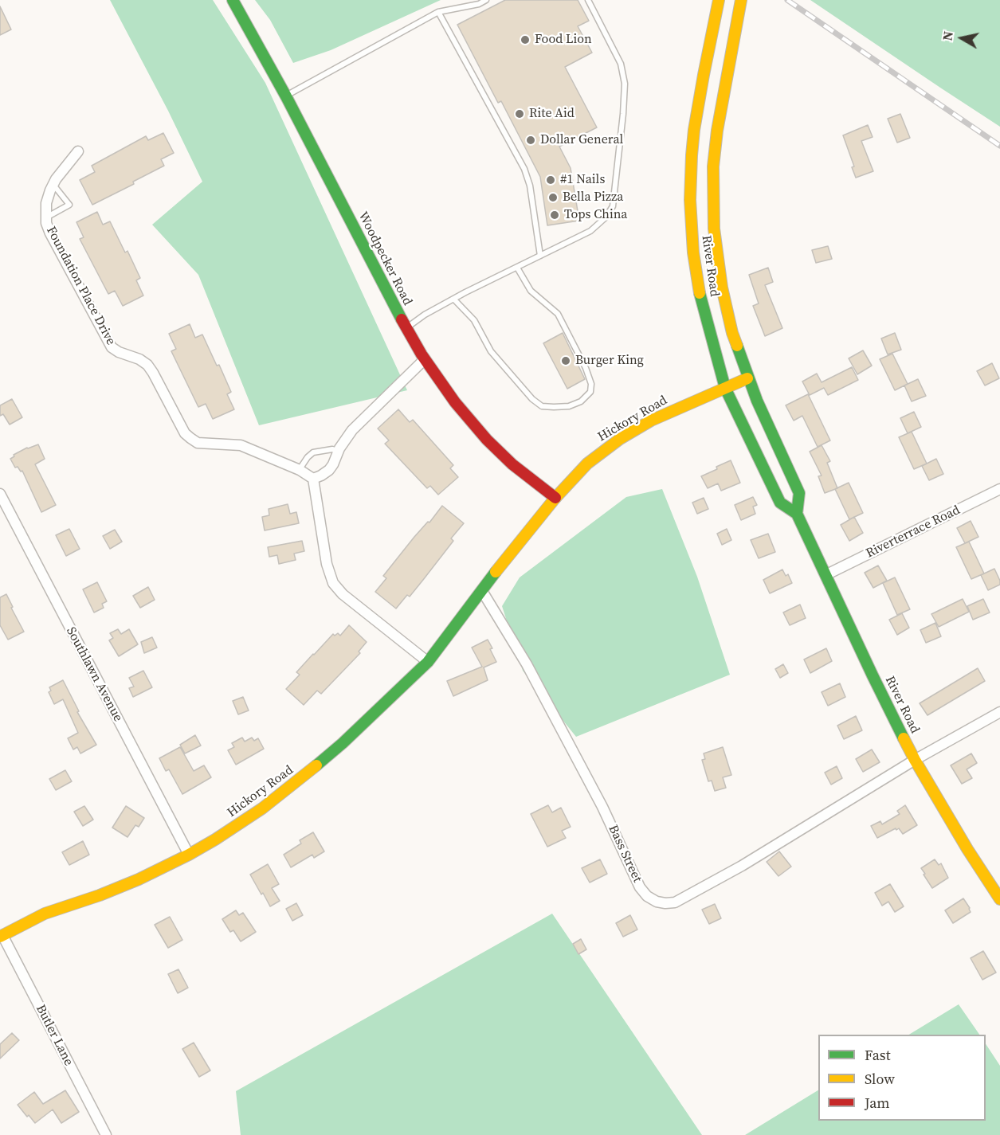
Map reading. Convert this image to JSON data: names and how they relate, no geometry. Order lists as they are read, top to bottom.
{
  "streets": {
    "main road": ["Woodpecker Road", "River Road", "Hickory Road"],
    "street": [
      "Foundation Place Drive",
      "Riverterrace Road",
      "Southlawn Avenue",
      "Bass Street",
      "Butler Lane"
    ]
  },
  "crossings": [
    ["Woodpecker Road", "Hickory Road"],
    ["River Road", "Hickory Road"],
    ["River Road", "Riverterrace Road"],
    ["River Road", "Bass Street"],
    ["Hickory Road", "Southlawn Avenue"],
    ["Hickory Road", "Bass Street"],
    ["Hickory Road", "Butler Lane"]
  ],
  "places": [
    "Food Lion",
    "Rite Aid",
    "Dollar General",
    "#1 Nails",
    "Bella Pizza",
    "Tops China",
    "Burger King"
  ],
  "legend": ["Fast", "Slow", "Jam"],
  "north": "left"
}
